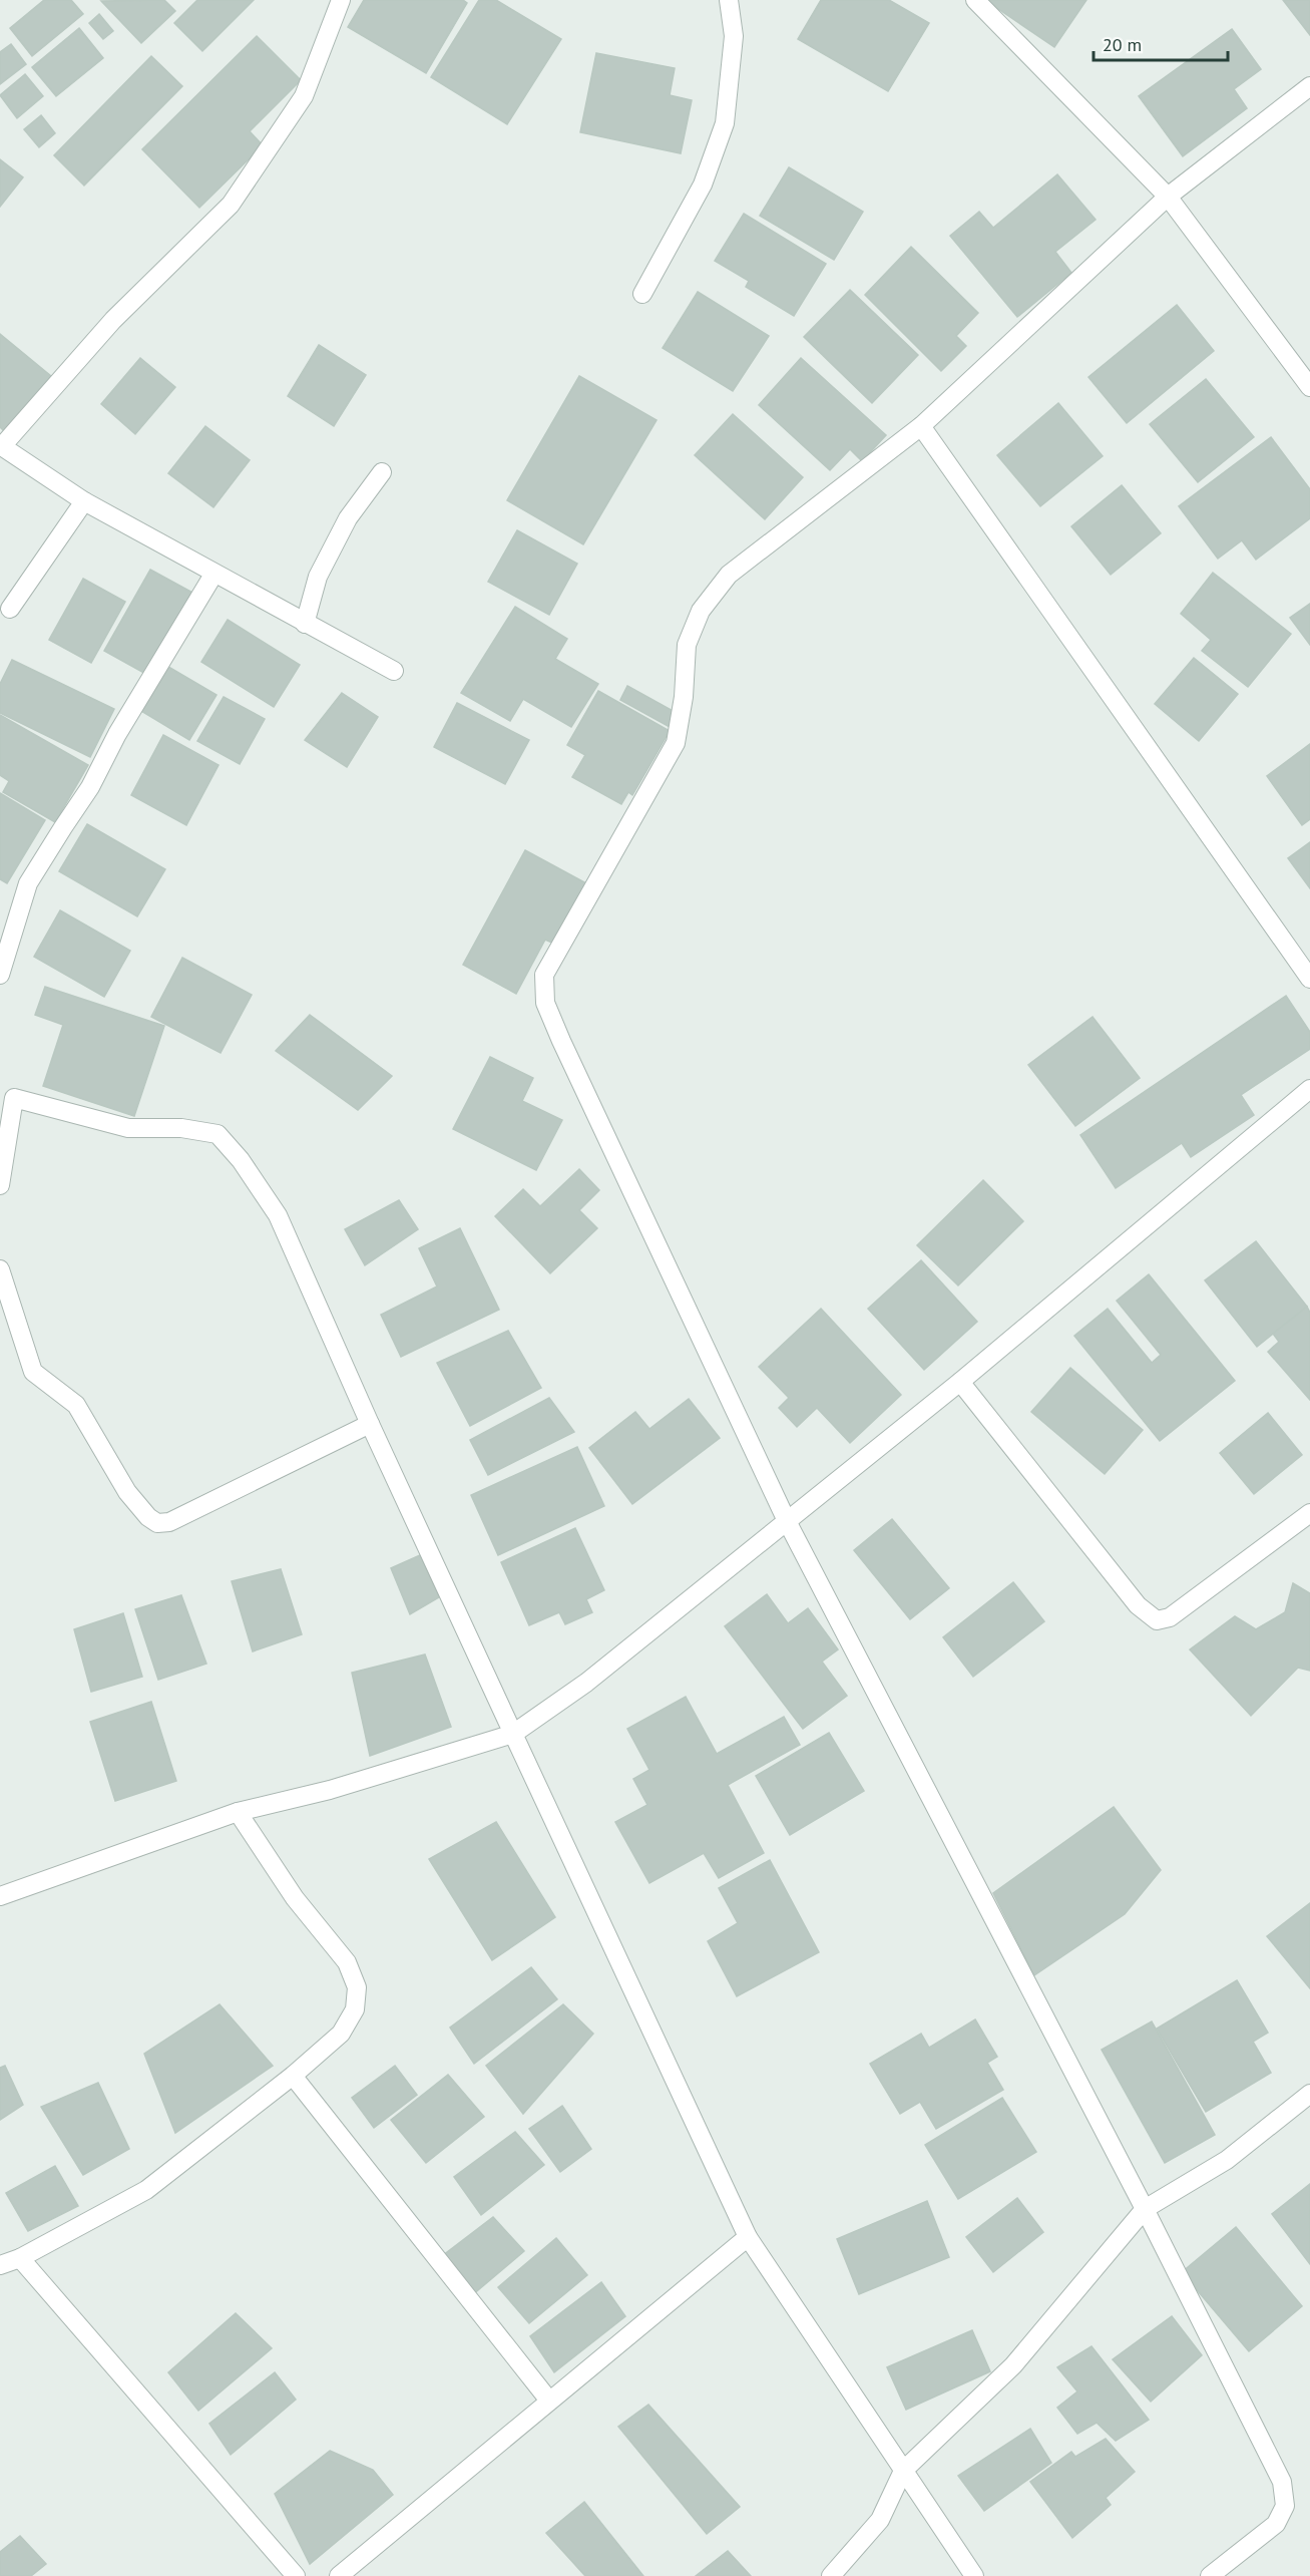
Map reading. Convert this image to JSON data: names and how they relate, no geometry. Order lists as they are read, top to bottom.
{
  "scale_bar": "20 m"
}
